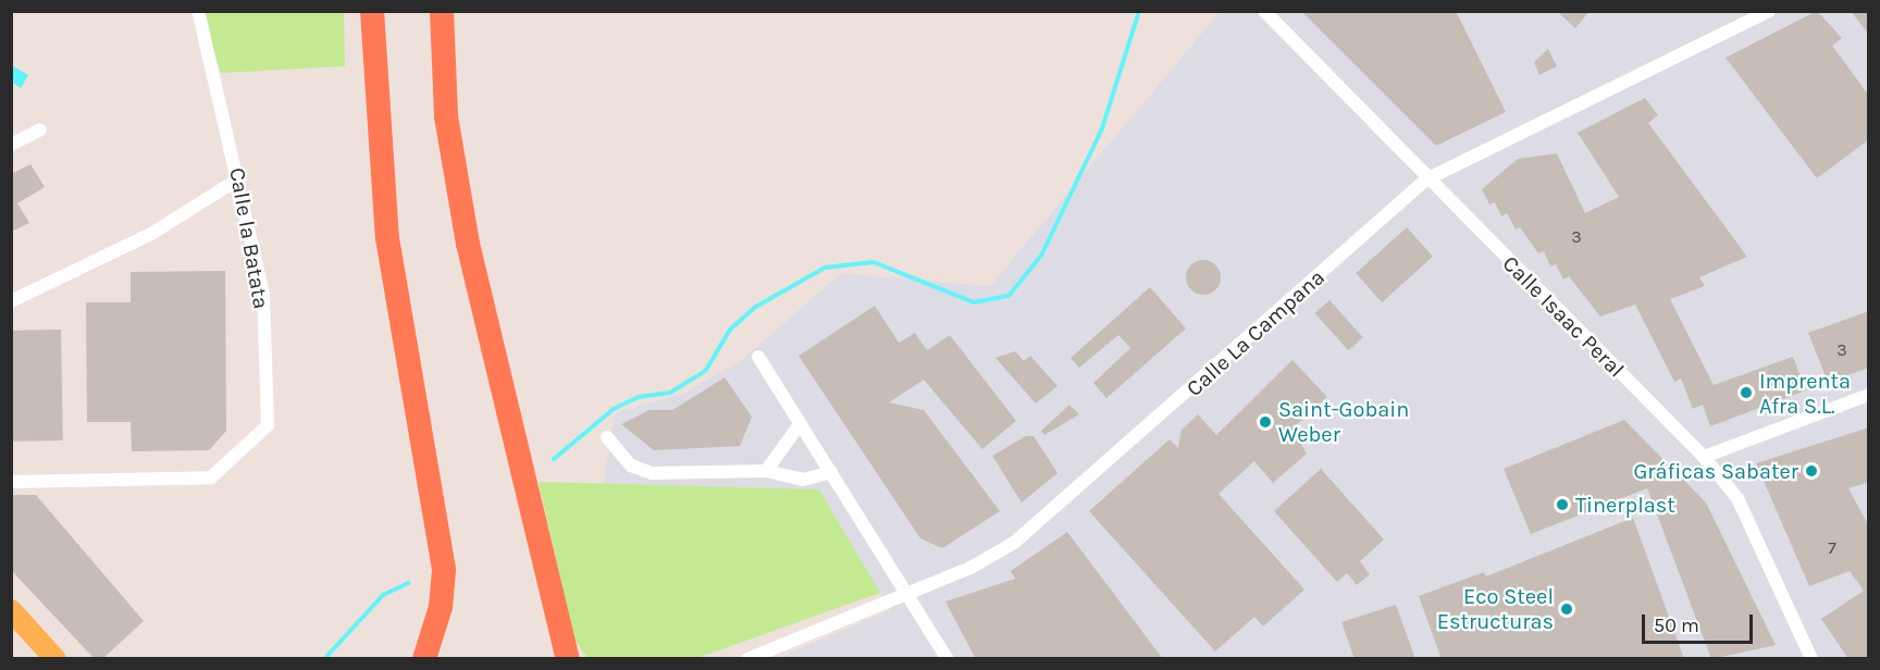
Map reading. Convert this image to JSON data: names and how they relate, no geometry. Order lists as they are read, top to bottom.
{
  "streets": {
    "street": ["Calle la Batata", "Calle Isaac Peral", "Calle La Campana"]
  },
  "crossings": [
    ["Calle Isaac Peral", "Calle La Campana"]
  ],
  "places": [
    "Imprenta Afra S.L.",
    "Saint-Gobain Weber",
    "Gráficas Sabater",
    "Tinerplast",
    "Eco Steel Estructuras"
  ],
  "house_numbers": ["3", "3", "7"],
  "scale_bar": "50 m"
}
